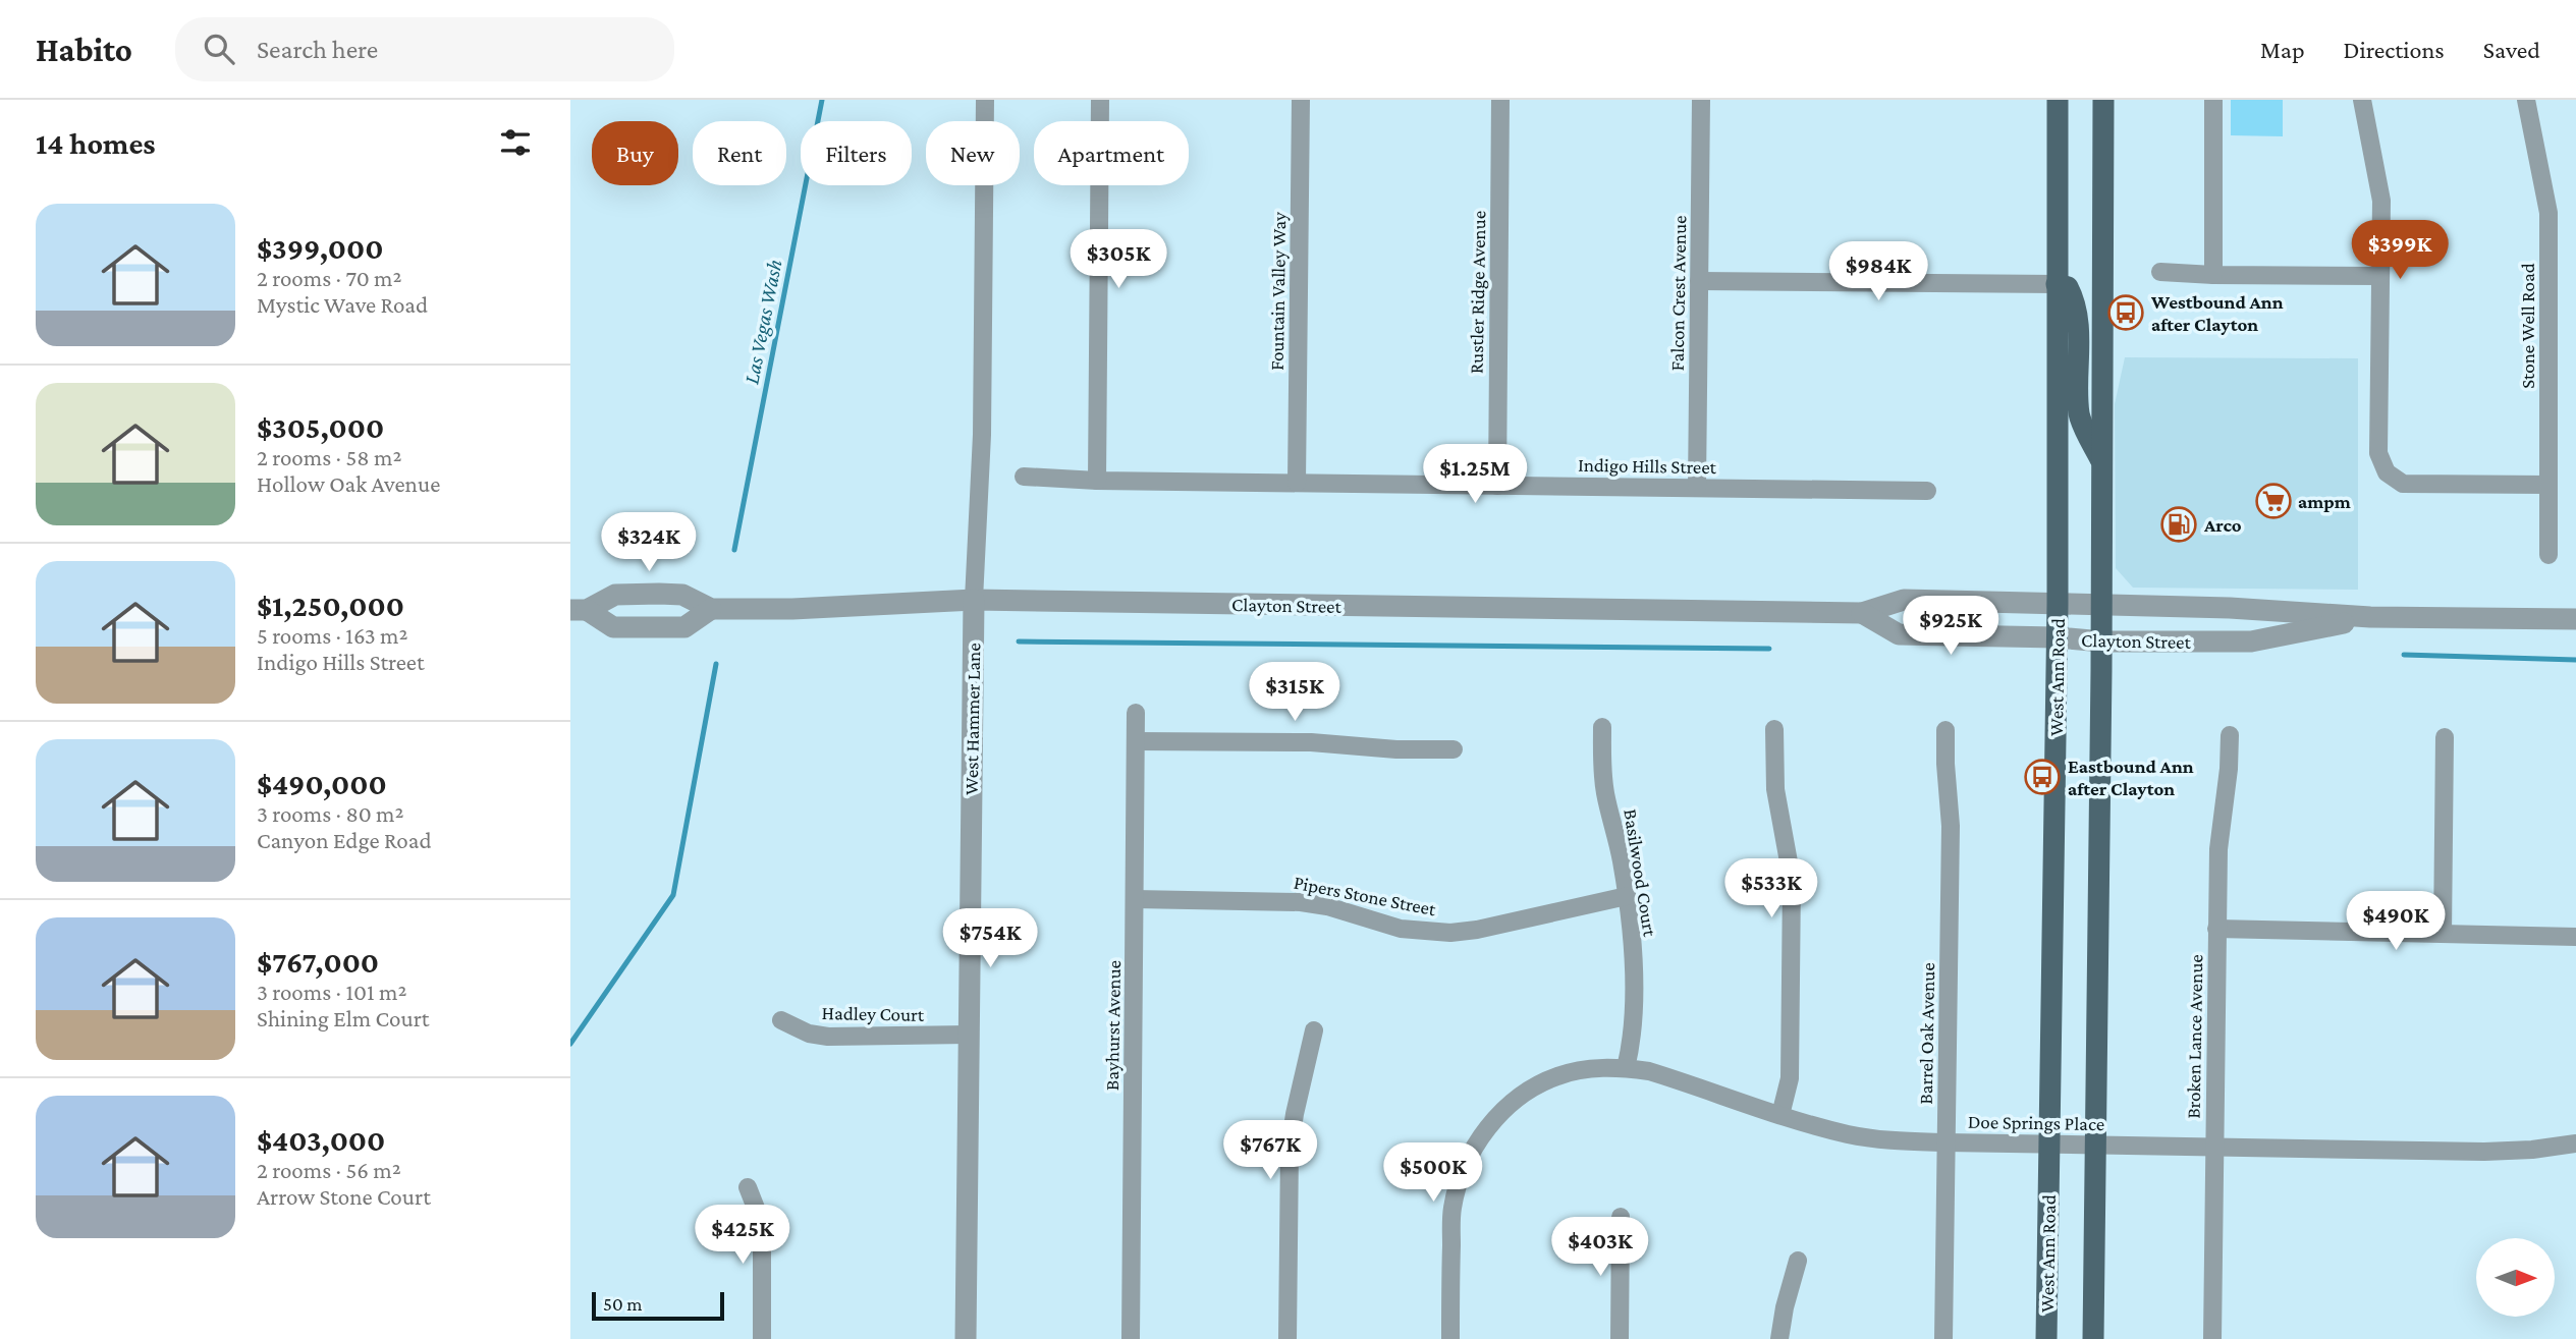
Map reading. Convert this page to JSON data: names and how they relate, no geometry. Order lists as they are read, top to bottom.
{
  "streets": {
    "main road": ["West Ann Road"],
    "street": [
      "Fountain Valley Way",
      "Rustler Ridge Avenue",
      "Falcon Crest Avenue",
      "Stone Well Road",
      "Indigo Hills Street",
      "Clayton Street",
      "West Hammer Lane",
      "Basilwood Court",
      "Pipers Stone Street",
      "Hadley Court",
      "Bayhurst Avenue",
      "Barrel Oak Avenue",
      "Broken Lance Avenue",
      "Doe Springs Place"
    ]
  },
  "crossings": [
    ["Fountain Valley Way", "Indigo Hills Street"],
    ["Rustler Ridge Avenue", "Indigo Hills Street"],
    ["Falcon Crest Avenue", "Indigo Hills Street"],
    ["Clayton Street", "West Ann Road"],
    ["Clayton Street", "West Hammer Lane"],
    ["West Ann Road", "Doe Springs Place"],
    ["West Hammer Lane", "Hadley Court"],
    ["Basilwood Court", "Pipers Stone Street"],
    ["Basilwood Court", "Doe Springs Place"],
    ["Pipers Stone Street", "Bayhurst Avenue"],
    ["Barrel Oak Avenue", "Doe Springs Place"],
    ["Broken Lance Avenue", "Doe Springs Place"]
  ],
  "water": ["Las Vegas Wash"],
  "places": {
    "bus stop": ["Westbound Ann after Clayton", "Eastbound Ann after Clayton"],
    "supermarket": ["ampm"],
    "fuel station": ["Arco"]
  },
  "scale_bar": "50 m",
  "north": "right",
  "page": {
    "header": "Habito",
    "search": "Search here",
    "nav": ["Map", "Directions", "Saved"],
    "heading": "14 homes",
    "chip": [
      "Buy",
      "Rent",
      "Filters",
      "New",
      "Apartment"
    ],
    "list": [
      {
        "name": "$399,000",
        "note": "2 rooms · 70 m² · Mystic Wave Road"
      },
      {
        "name": "$305,000",
        "note": "2 rooms · 58 m² · Hollow Oak Avenue"
      },
      {
        "name": "$1,250,000",
        "note": "5 rooms · 163 m² · Indigo Hills Street"
      },
      {
        "name": "$490,000",
        "note": "3 rooms · 80 m² · Canyon Edge Road"
      },
      {
        "name": "$767,000",
        "note": "3 rooms · 101 m² · Shining Elm Court"
      },
      {
        "name": "$403,000",
        "note": "2 rooms · 56 m² · Arrow Stone Court"
      }
    ],
    "price": [
      "$399K",
      "$305K",
      "$984K",
      "$1.25M",
      "$324K",
      "$925K",
      "$315K",
      "$533K",
      "$490K",
      "$754K",
      "$767K",
      "$500K",
      "$425K",
      "$403K"
    ],
    "scale": "50 m"
  }
}
